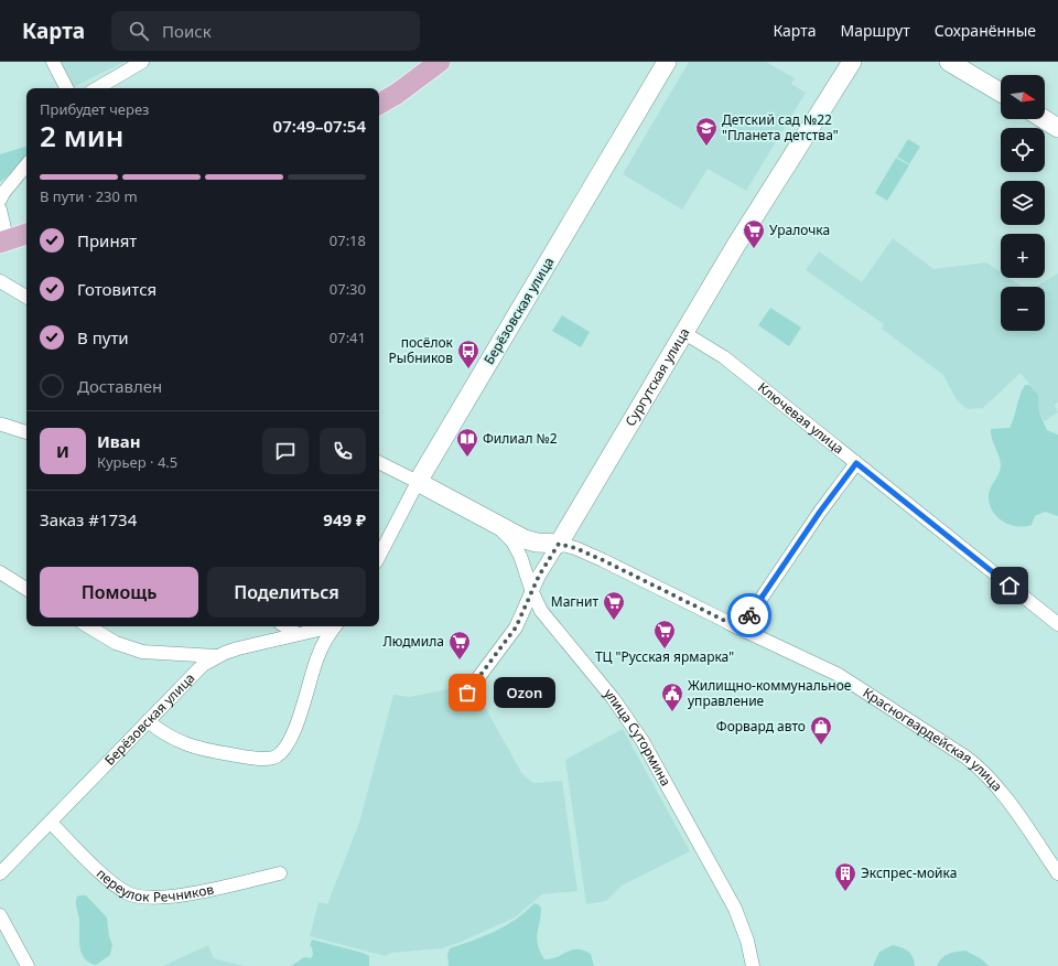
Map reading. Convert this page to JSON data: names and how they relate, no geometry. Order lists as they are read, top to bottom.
{
  "streets": {
    "street": [
      "Берёзовская улица",
      "Сургутская улица",
      "Ключевая улица",
      "улица Сутормина",
      "Красногвардейская улица",
      "переулок Речников"
    ]
  },
  "crossings": [
    ["Берёзовская улица", "Красногвардейская улица"],
    ["Берёзовская улица", "переулок Речников"],
    ["Сургутская улица", "Ключевая улица"],
    ["Сургутская улица", "улица Сутормина"],
    ["Сургутская улица", "Красногвардейская улица"],
    ["Ключевая улица", "Красногвардейская улица"],
    ["улица Сутормина", "Красногвардейская улица"]
  ],
  "places": {
    "school or university": ["Детский сад №22 \"Планета детства\""],
    "supermarket": [
      "Уралочка",
      "Магнит",
      "ТЦ \"Русская ярмарка\"",
      "Людмила"
    ],
    "bus stop": ["посёлок Рыбников"],
    "library": ["Филиал №2"],
    "other": ["Ozon"],
    "public building": ["Жилищно-коммунальное управление"],
    "shop": ["Форвард авто"],
    "building": ["Экспрес-мойка"]
  },
  "north": "right",
  "page": {
    "header": "Карта",
    "search": "Поиск",
    "nav": ["Карта", "Маршрут", "Сохранённые"],
    "map_buttons": ["+", "−"],
    "heading": ["2 мин", "Прибудет через", "07:49–07:54"],
    "panel": [
      "Иван",
      "Курьер · 4.5",
      "Заказ #1734",
      "949 ₽"
    ],
    "bar": "В пути · 230 m",
    "list": [
      ["Принят", "07:18"],
      ["Готовится", "07:30"],
      ["В пути", "07:41"],
      "Доставлен"
    ],
    "round": "И",
    "buttons": ["Помощь", "Поделиться"],
    "bubble": "Ozon"
  }
}
